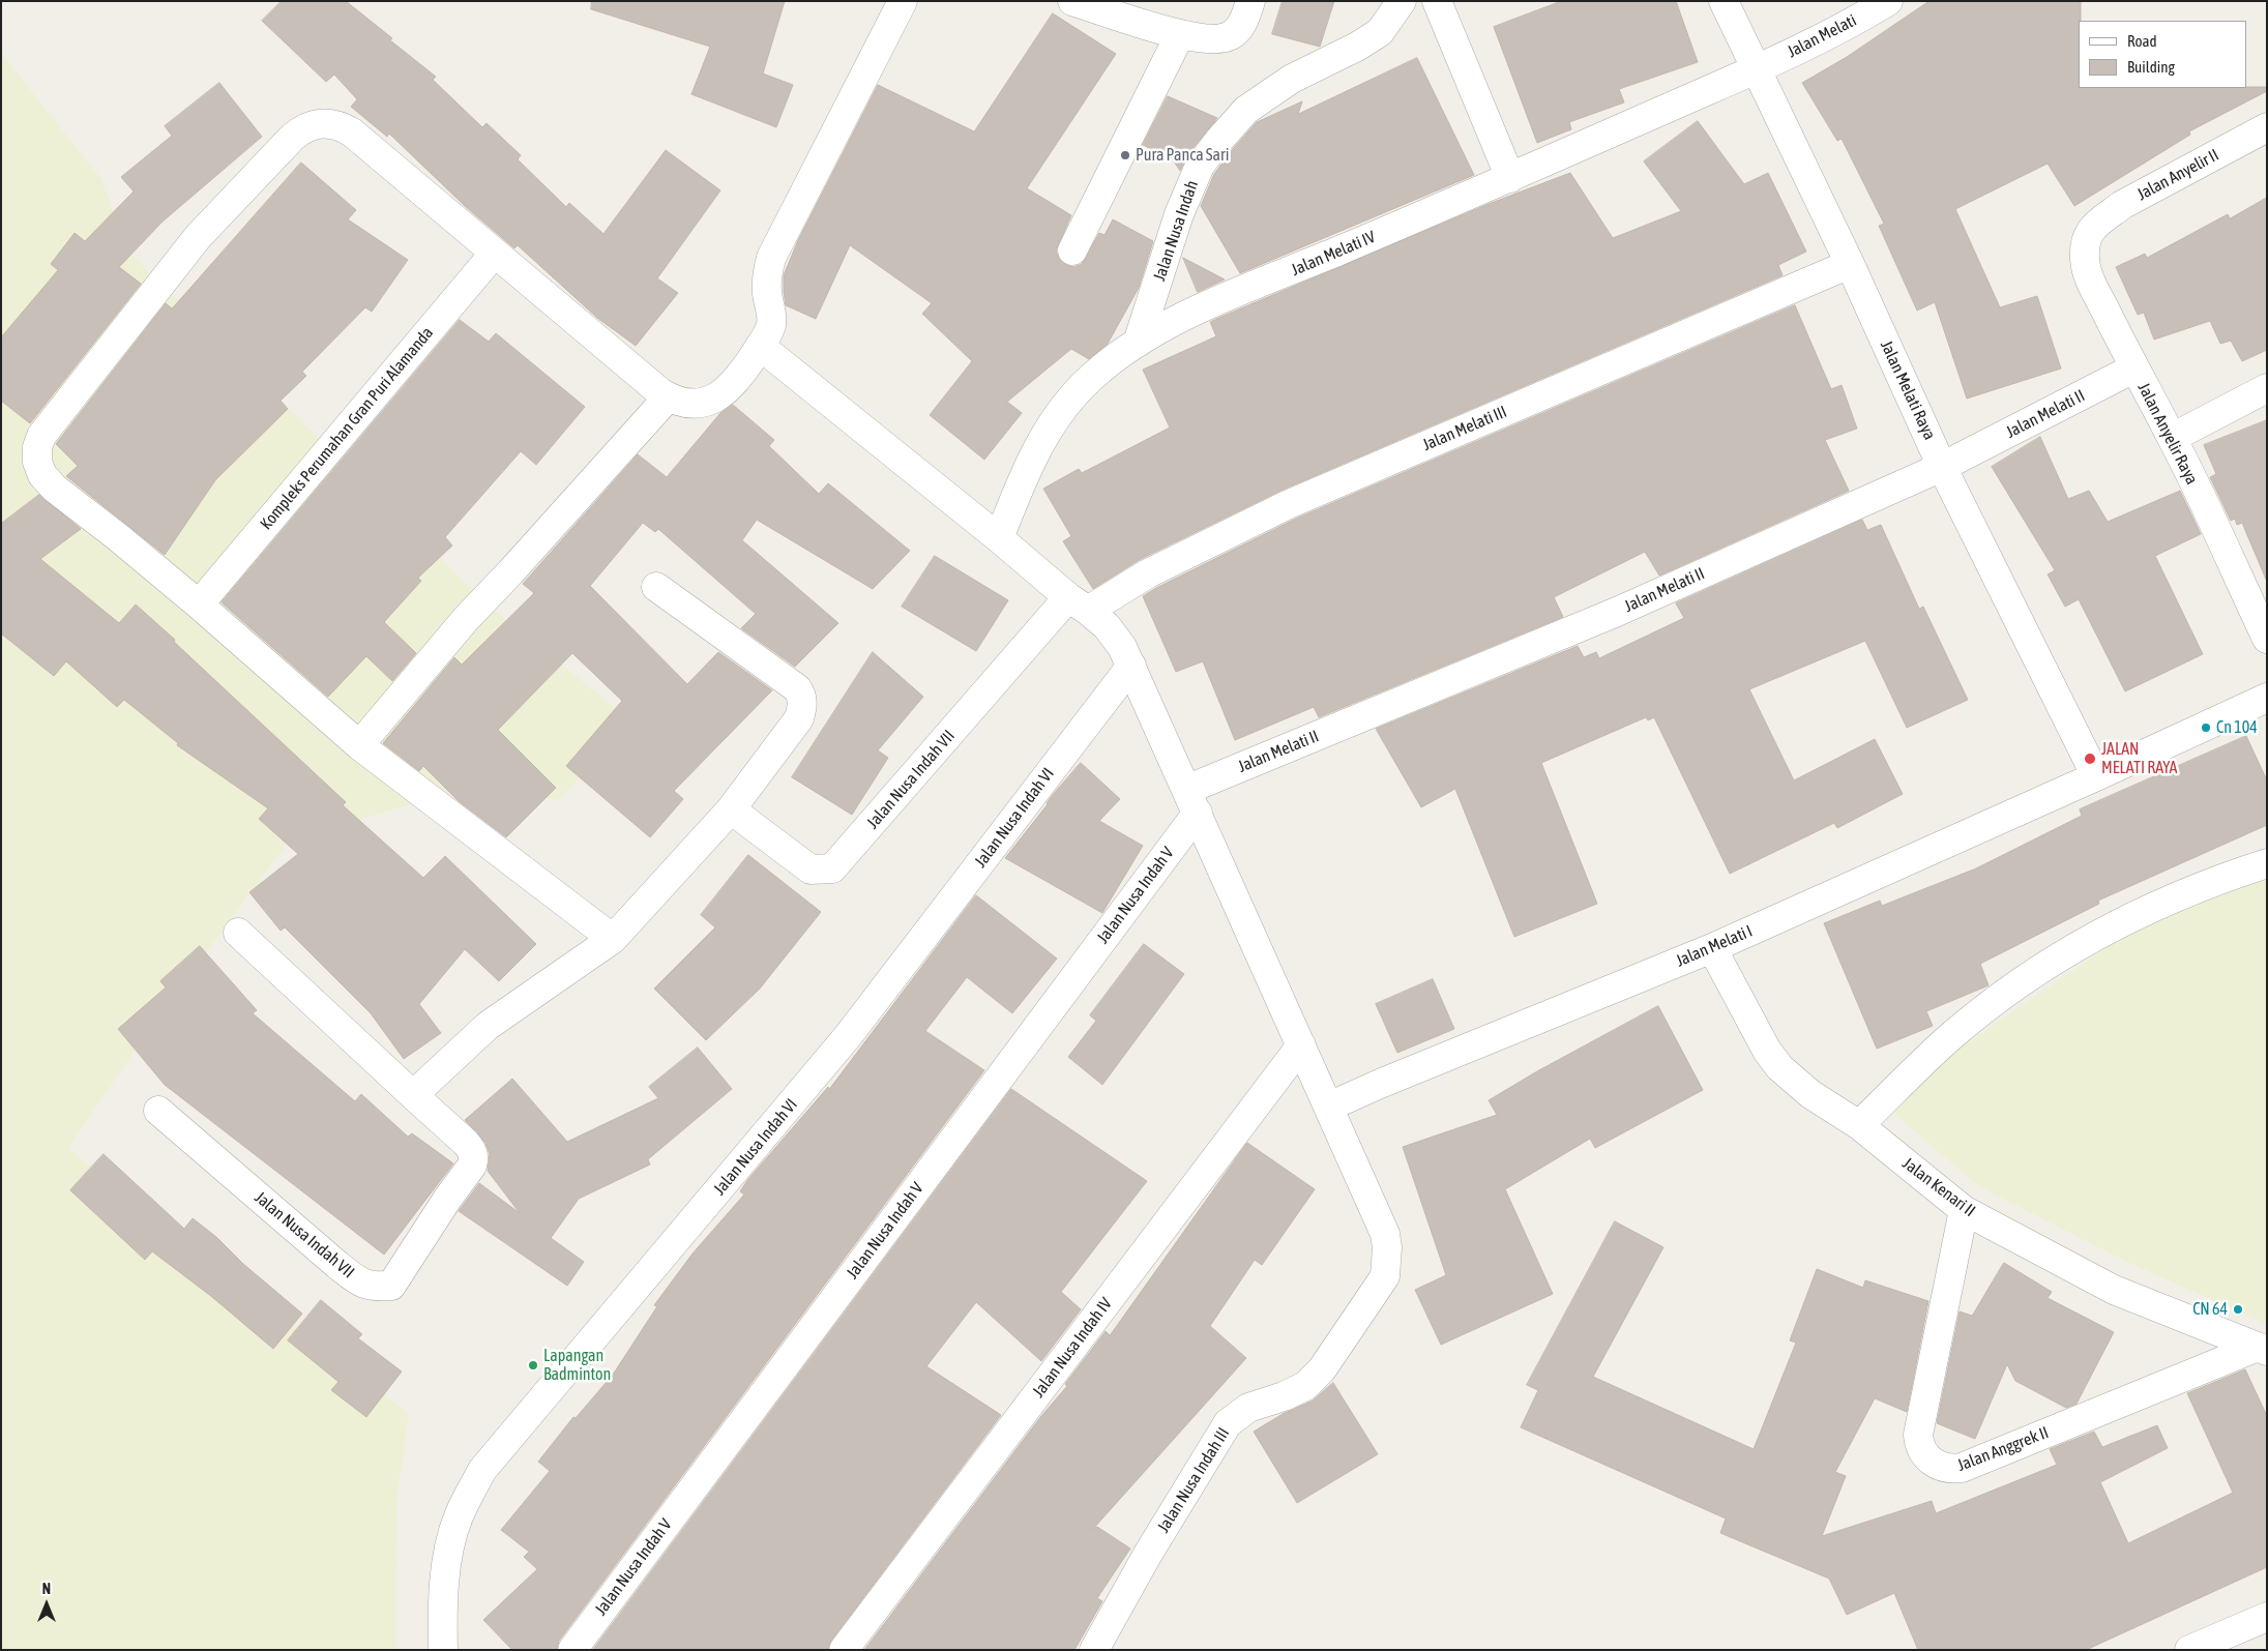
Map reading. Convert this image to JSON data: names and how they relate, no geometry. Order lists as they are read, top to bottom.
{
  "streets": {
    "street": [
      "Jalan Melati",
      "Jalan Anyelir II",
      "Jalan Nusa Indah",
      "Jalan Melati IV",
      "Jalan Melati Raya",
      "Jalan Melati II",
      "Kompleks Perumahan Gran Puri Alamanda",
      "Jalan Melati III",
      "Jalan Anyelir Raya",
      "Jalan Nusa Indah VII",
      "Jalan Nusa Indah VI",
      "Jalan Nusa Indah V",
      "Jalan Melati I",
      "Jalan Kenari II",
      "Jalan Nusa Indah IV",
      "Jalan Anggrek II",
      "Jalan Nusa Indah III"
    ]
  },
  "crossings": [
    ["Jalan Melati", "Jalan Melati IV"],
    ["Jalan Melati", "Jalan Melati Raya"],
    ["Jalan Anyelir II", "Jalan Anyelir Raya"],
    ["Jalan Nusa Indah", "Jalan Melati IV"],
    ["Jalan Melati IV", "Jalan Melati Raya"],
    ["Jalan Melati Raya", "Jalan Melati II"],
    ["Jalan Melati Raya", "Jalan Melati III"],
    ["Jalan Melati Raya", "Jalan Melati I"],
    ["Jalan Melati II", "Jalan Anyelir Raya"],
    ["Jalan Melati II", "Jalan Nusa Indah V"],
    ["Jalan Melati III", "Jalan Nusa Indah VII"],
    ["Jalan Melati I", "Jalan Kenari II"],
    ["Jalan Melati I", "Jalan Nusa Indah III"],
    ["Jalan Kenari II", "Jalan Anggrek II"]
  ],
  "places": [
    "Pura Panca Sari",
    "Cn 104",
    "JALAN MELATI RAYA",
    "CN 64",
    "Lapangan Badminton"
  ],
  "legend": ["Road", "Building"],
  "north": "top"
}
